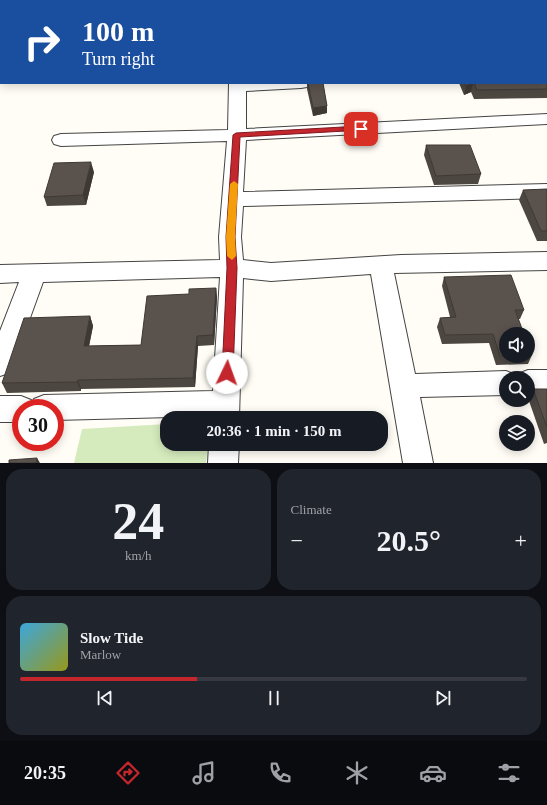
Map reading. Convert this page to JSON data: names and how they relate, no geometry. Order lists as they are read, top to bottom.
{
  "page": {
    "turn": ["100 m", "Turn right"],
    "limit": "30",
    "trip": "20:36 · 1 min · 150 m",
    "tile": [
      ["24", "km/h"],
      "Climate"
    ],
    "heat": ["−", "20.5°", "+"],
    "song": ["Slow Tide", "Marlow"],
    "tabs": "20:35"
  }
}
